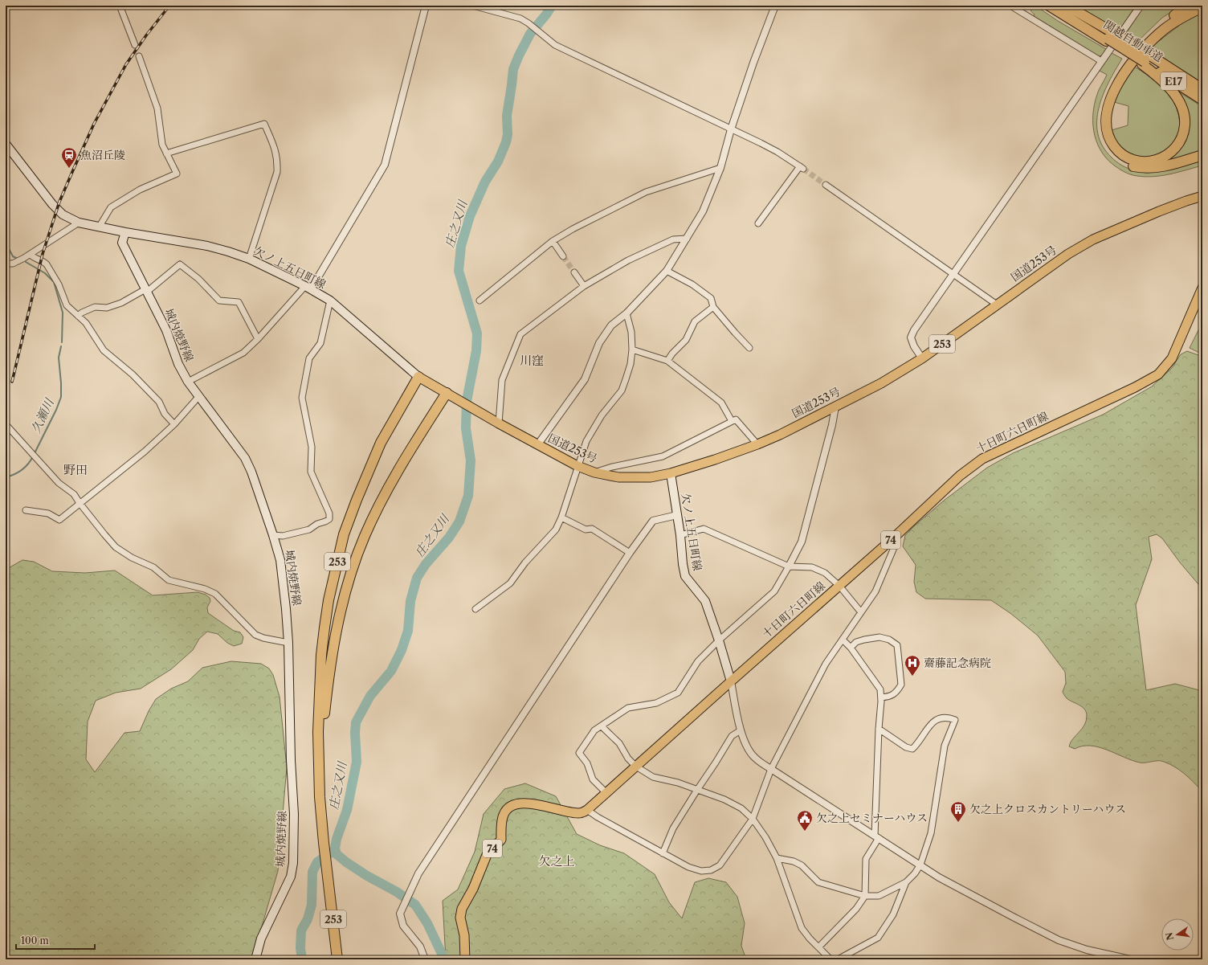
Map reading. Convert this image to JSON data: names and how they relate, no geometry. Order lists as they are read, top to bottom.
{
  "streets": {
    "highway": ["関越自動車道", "E17", "253"],
    "main road": [
      "国道253号",
      "欠ノ上五日町線",
      "城内焼野線",
      "十日町六日町線",
      "74"
    ]
  },
  "crossings": [
    ["国道253号", "欠ノ上五日町線"],
    ["国道253号", "253"],
    ["欠ノ上五日町線", "城内焼野線"],
    ["欠ノ上五日町線", "253"],
    ["欠ノ上五日町線", "十日町六日町線"],
    ["十日町六日町線", "74"]
  ],
  "districts": ["川窪", "野田", "欠之上"],
  "water": ["庄之又川", "久瀬川"],
  "places": {
    "station": ["魚沼丘陵"],
    "hospital": ["齋藤記念病院"],
    "building": ["欠之上クロスカントリーハウス"],
    "public building": ["欠之上セミナーハウス"]
  },
  "scale_bar": "100 m",
  "north": "left"
}
